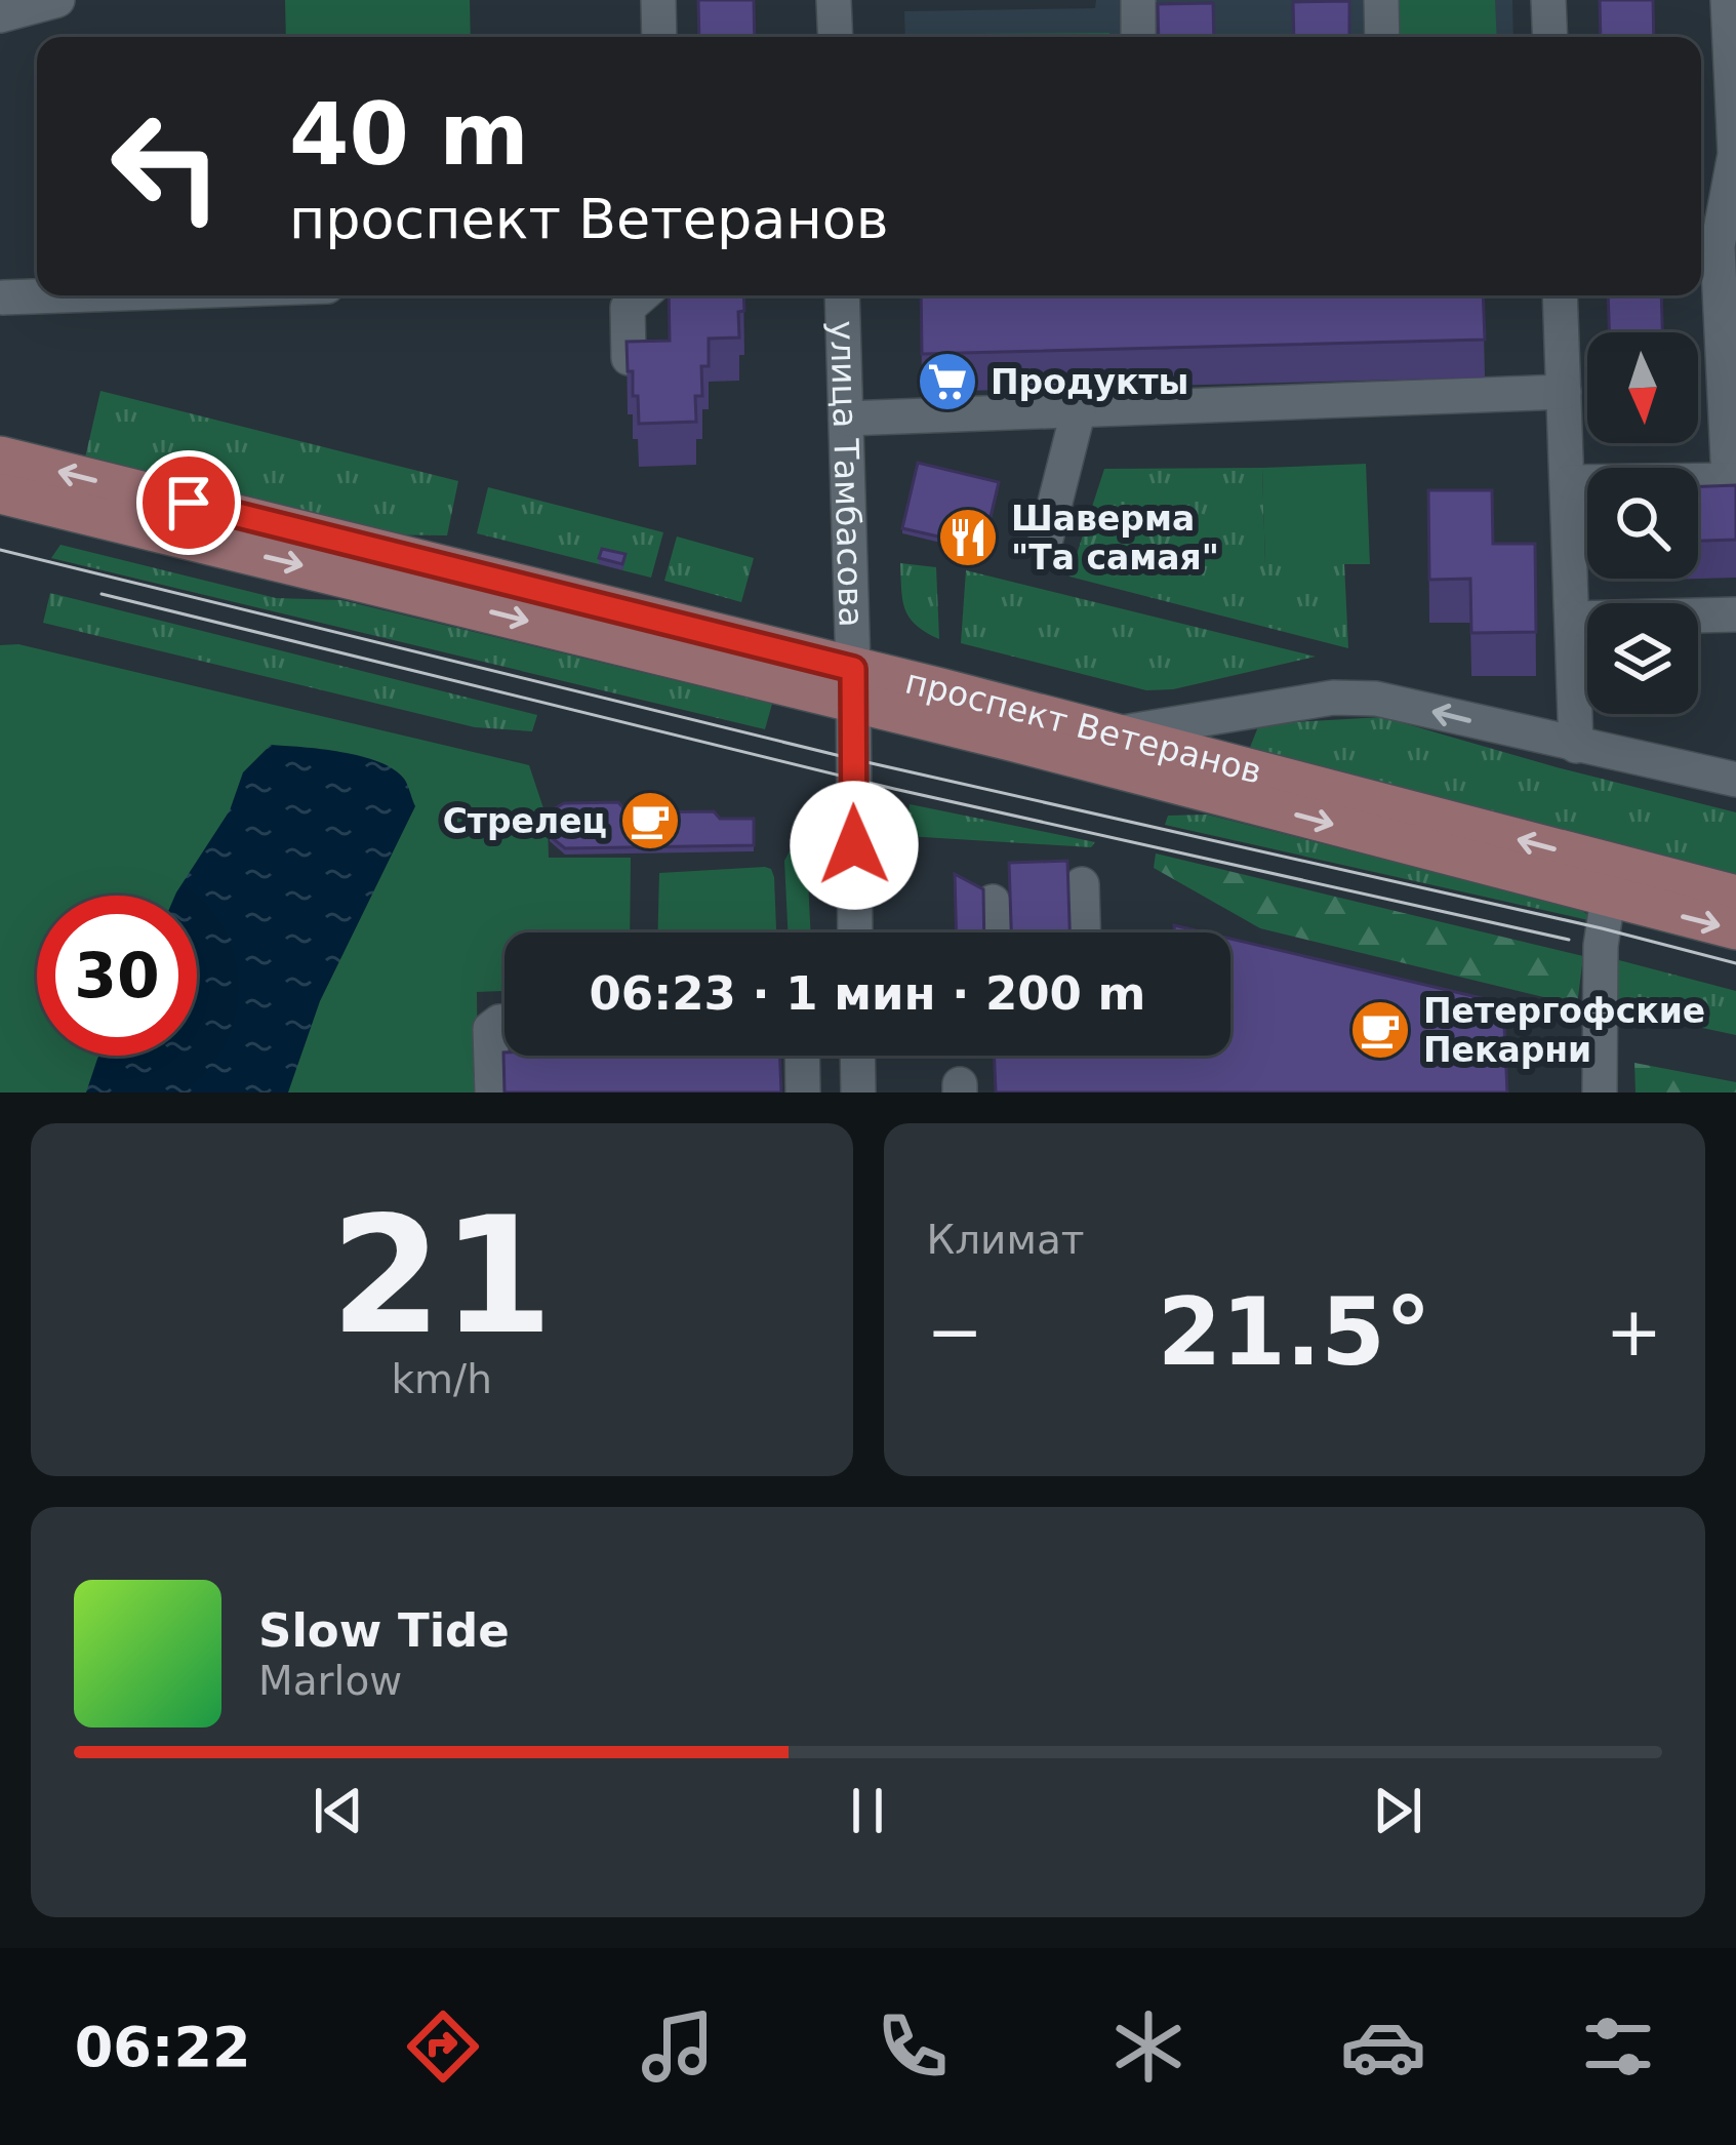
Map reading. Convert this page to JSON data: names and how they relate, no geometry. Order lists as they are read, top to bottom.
{
  "streets": {
    "main road": ["проспект Ветеранов"],
    "street": ["улица Тамбасова"]
  },
  "crossings": [
    ["улица Тамбасова", "проспект Ветеранов"]
  ],
  "places": {
    "supermarket": ["Продукты"],
    "restaurant": ["Шаверма \"Та самая\""],
    "cafe": ["Стрелец", "Петергофские Пекарни"]
  },
  "north": "bottom",
  "page": {
    "turn": ["40 m", "проспект Ветеранов"],
    "limit": "30",
    "trip": "06:23 · 1 мин · 200 m",
    "tile": [
      ["21", "km/h"],
      "Климат"
    ],
    "heat": ["−", "21.5°", "+"],
    "song": ["Slow Tide", "Marlow"],
    "tabs": "06:22"
  }
}
